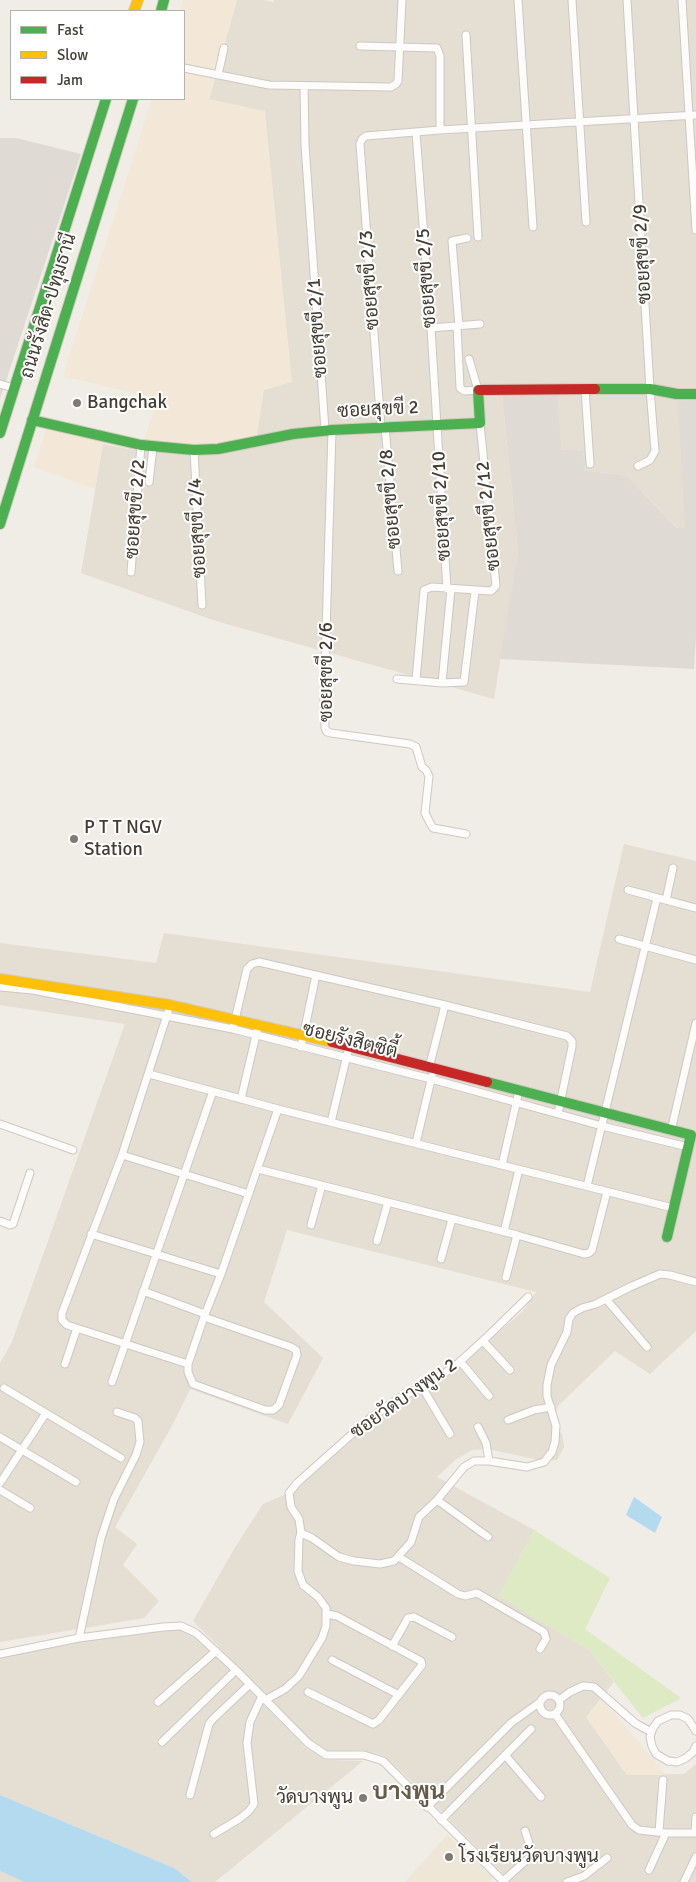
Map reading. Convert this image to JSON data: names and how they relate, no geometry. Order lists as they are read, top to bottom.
{
  "streets": {
    "street": [
      "ซอยสุขขี 2/9",
      "ซอยสุขขี 2/5",
      "ซอยสุขขี 2/3",
      "ถนนรังสิต-ปทุมธานี",
      "ซอยสุขขี 2/1",
      "ซอยสุขขี 2",
      "ซอยสุขขี 2/8",
      "ซอยสุขขี 2/10",
      "ซอยสุขขี 2/2",
      "ซอยสุขขี 2/12",
      "ซอยสุขขี 2/4",
      "ซอยสุขขี 2/6",
      "ซอยรังสิตซิตี้",
      "ซอยวัดบางพูน 2"
    ]
  },
  "crossings": [
    ["ซอยสุขขี 2/5", "ซอยสุขขี 2/3"],
    ["ซอยสุขขี 2/5", "ซอยสุขขี 2"],
    ["ซอยสุขขี 2/5", "ซอยสุขขี 2/10"],
    ["ซอยสุขขี 2/3", "ซอยสุขขี 2"],
    ["ซอยสุขขี 2/3", "ซอยสุขขี 2/8"],
    ["ถนนรังสิต-ปทุมธานี", "ซอยสุขขี 2"],
    ["ซอยสุขขี 2/1", "ซอยสุขขี 2"],
    ["ซอยสุขขี 2/1", "ซอยสุขขี 2/6"],
    ["ซอยสุขขี 2", "ซอยสุขขี 2/8"],
    ["ซอยสุขขี 2", "ซอยสุขขี 2/10"],
    ["ซอยสุขขี 2", "ซอยสุขขี 2/2"],
    ["ซอยสุขขี 2", "ซอยสุขขี 2/12"],
    ["ซอยสุขขี 2", "ซอยสุขขี 2/4"],
    ["ซอยสุขขี 2", "ซอยสุขขี 2/6"]
  ],
  "districts": ["บางพูน"],
  "places": [
    "Bangchak",
    "P T T NGV Station",
    "วัดบางพูน",
    "โรงเรียนวัดบางพูน"
  ],
  "legend": ["Fast", "Slow", "Jam"]
}
